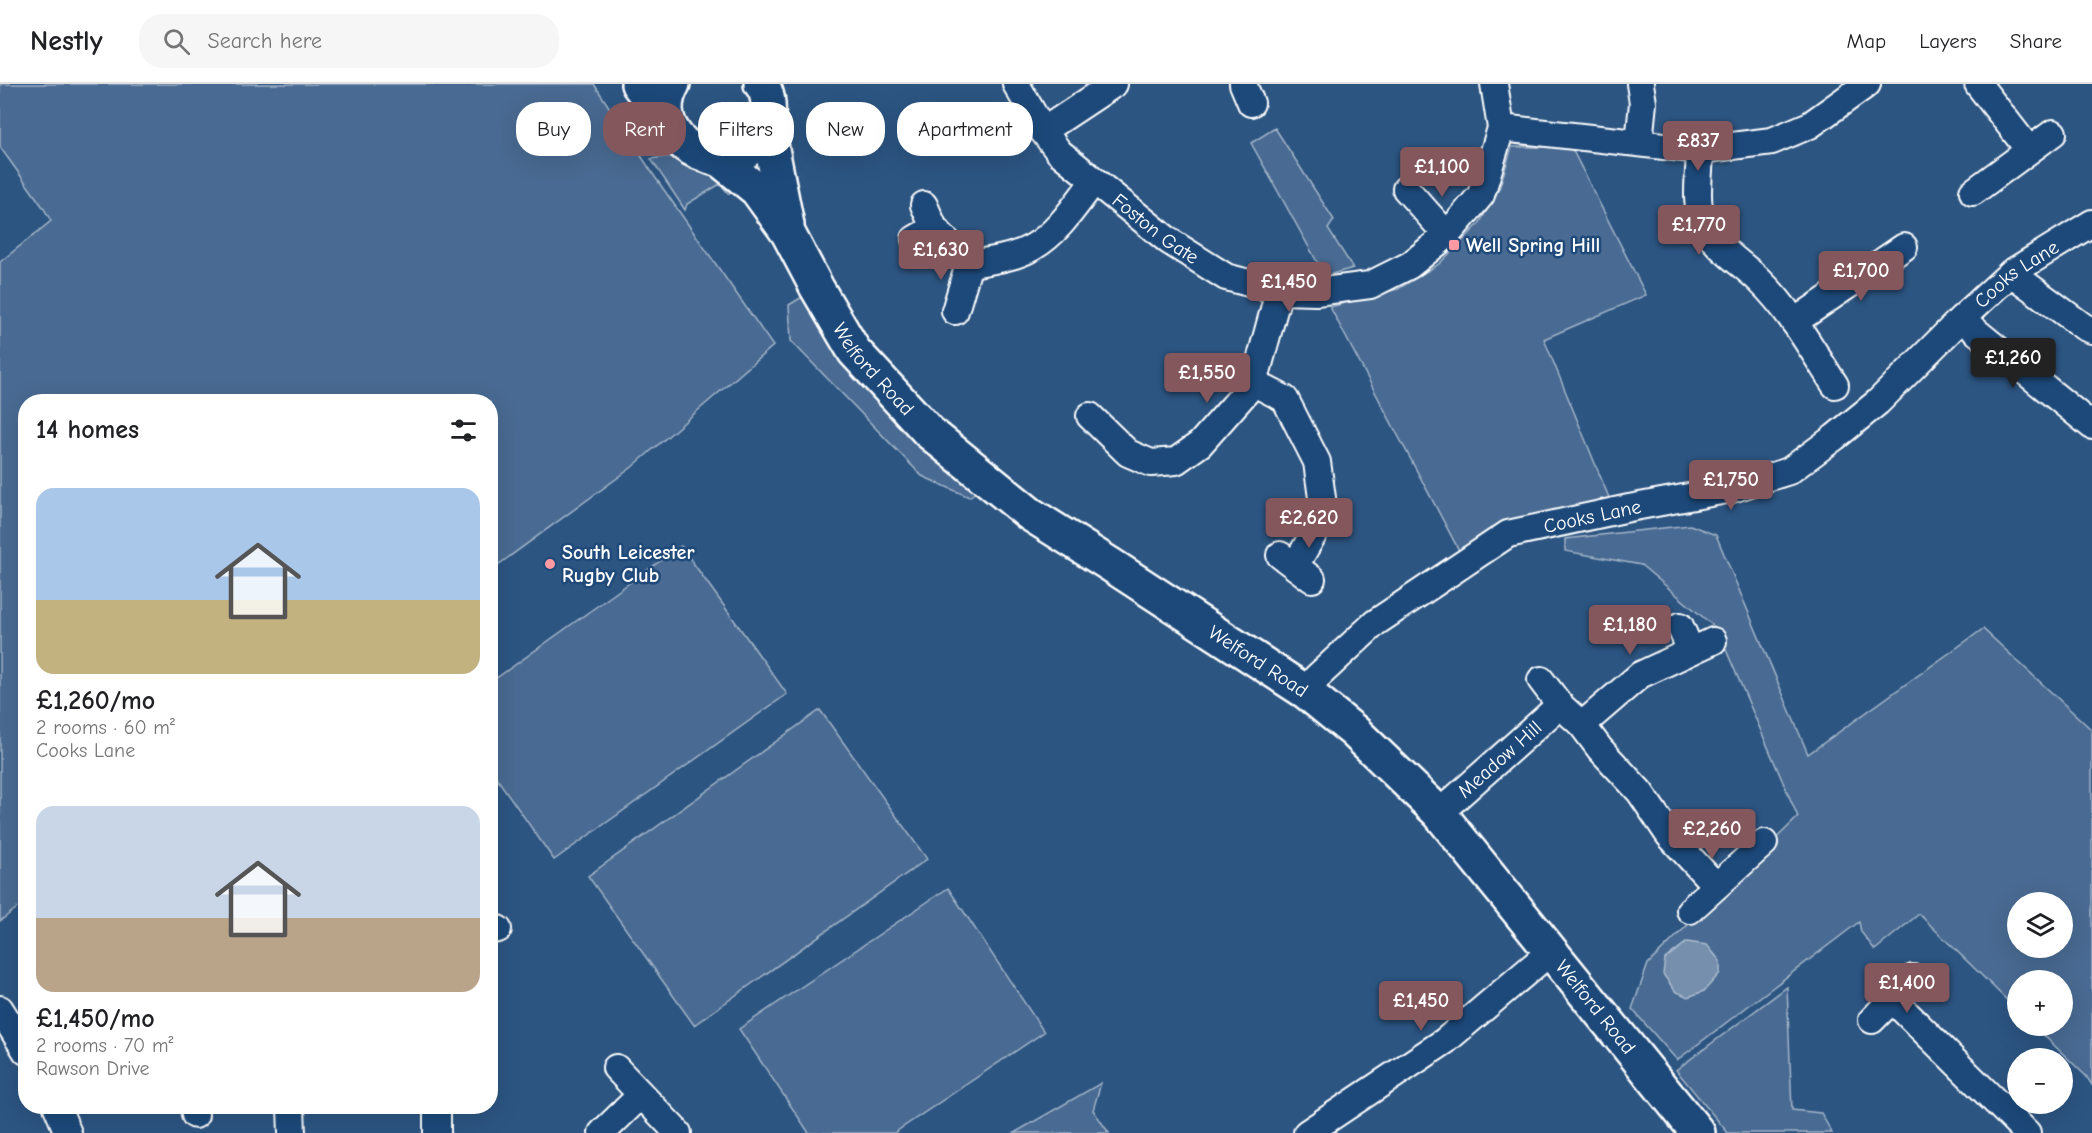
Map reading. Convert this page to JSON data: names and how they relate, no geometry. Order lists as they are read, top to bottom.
{
  "streets": {
    "main road": ["Welford Road"],
    "street": ["Foston Gate", "Cooks Lane", "Meadow Hill"]
  },
  "crossings": [
    ["Cooks Lane", "Welford Road"],
    ["Welford Road", "Meadow Hill"]
  ],
  "places": {
    "transit": ["Well Spring Hill"],
    "other": ["South Leicester Rugby Club"]
  },
  "page": {
    "header": "Nestly",
    "search": "Search here",
    "nav": ["Map", "Layers", "Share"],
    "chip": [
      "Buy",
      "Rent",
      "Filters",
      "New",
      "Apartment"
    ],
    "price": [
      "£837",
      "£1,100",
      "£1,770",
      "£1,630",
      "£1,700",
      "£1,450",
      "£1,260",
      "£1,550",
      "£1,750",
      "£2,620",
      "£1,180",
      "£2,260",
      "£1,400",
      "£1,450"
    ],
    "heading": "14 homes",
    "list": [
      {
        "name": "£1,260/mo",
        "note": "2 rooms · 60 m² · Cooks Lane"
      },
      {
        "name": "£1,450/mo",
        "note": "2 rooms · 70 m² · Rawson Drive"
      }
    ],
    "map_buttons": ["+", "−"]
  }
}
